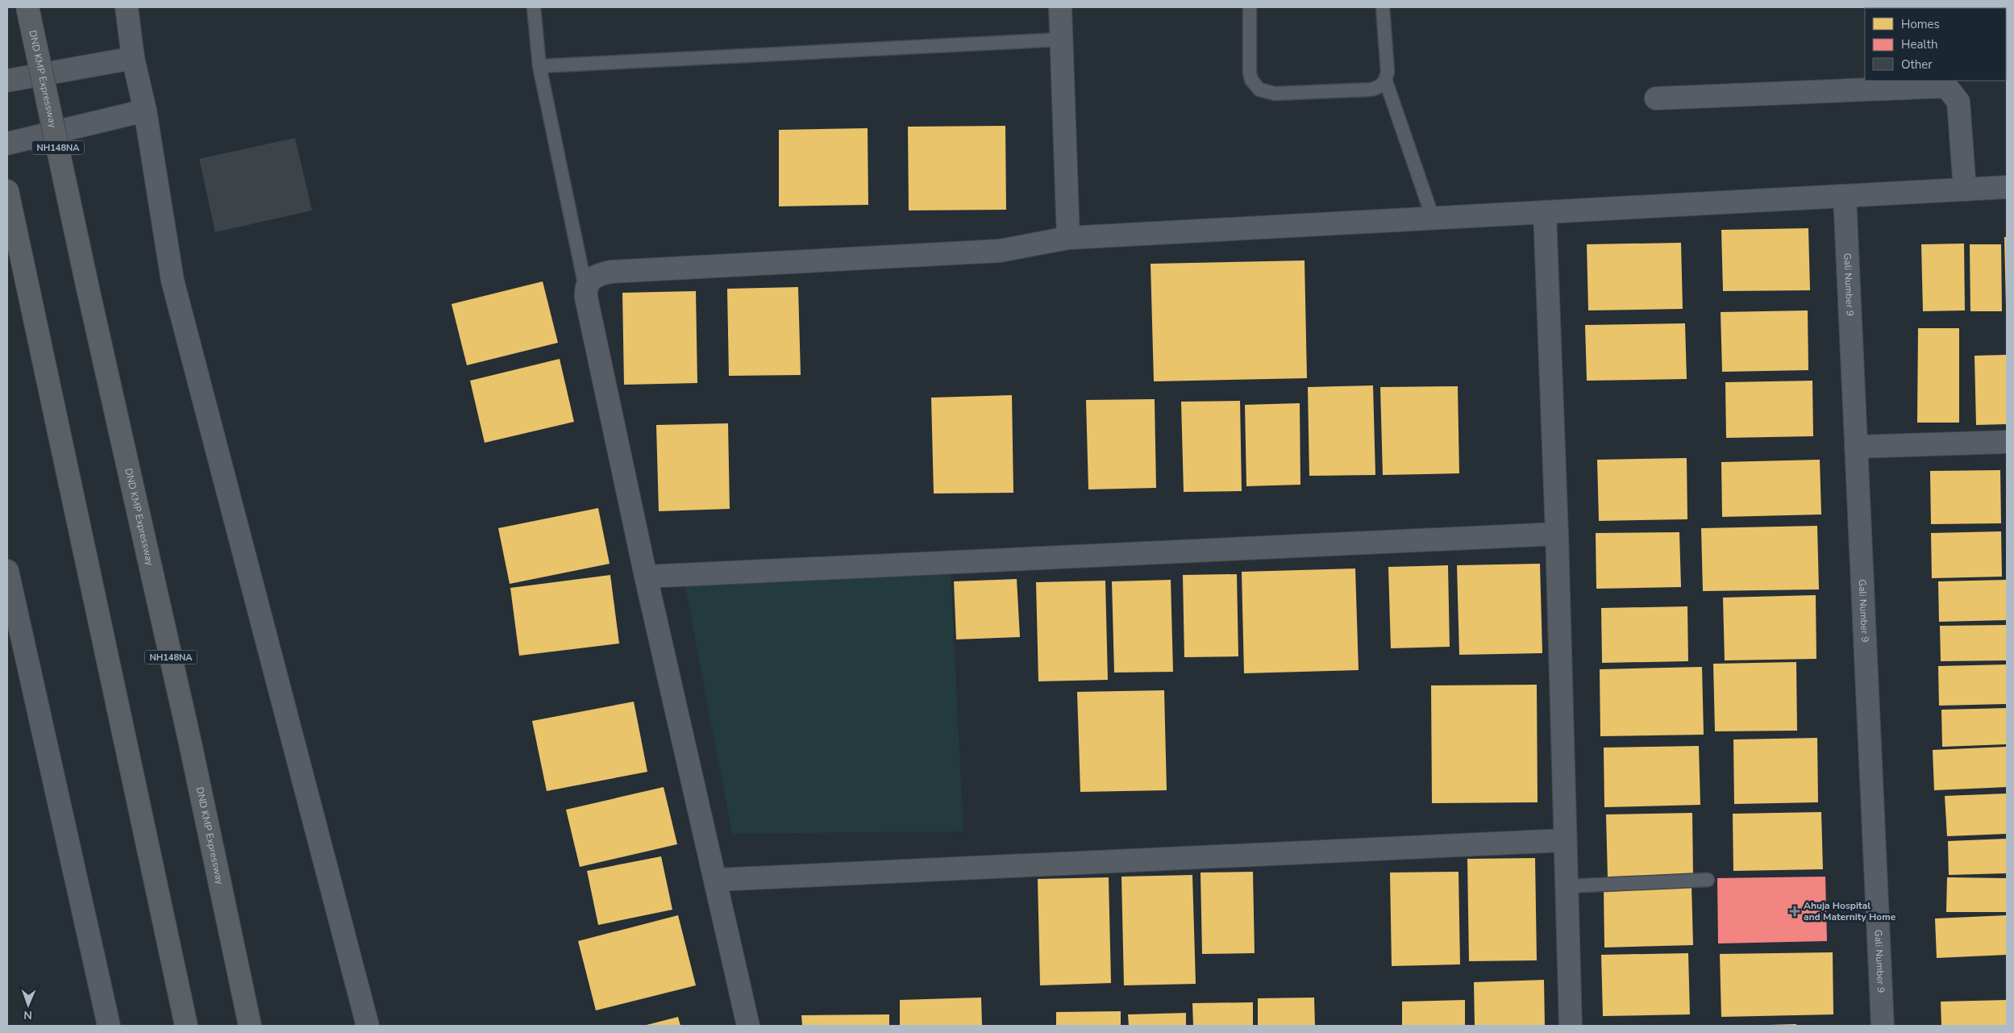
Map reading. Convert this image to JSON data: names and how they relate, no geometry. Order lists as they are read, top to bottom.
{
  "streets": {
    "highway": ["DND KMP Expressway", "NH148NA"],
    "street": ["Gali Number 9"]
  },
  "places": {
    "health": ["Ahuja Hospital and Maternity Home"]
  },
  "legend": ["Homes", "Health", "Other"],
  "north": "bottom"
}
